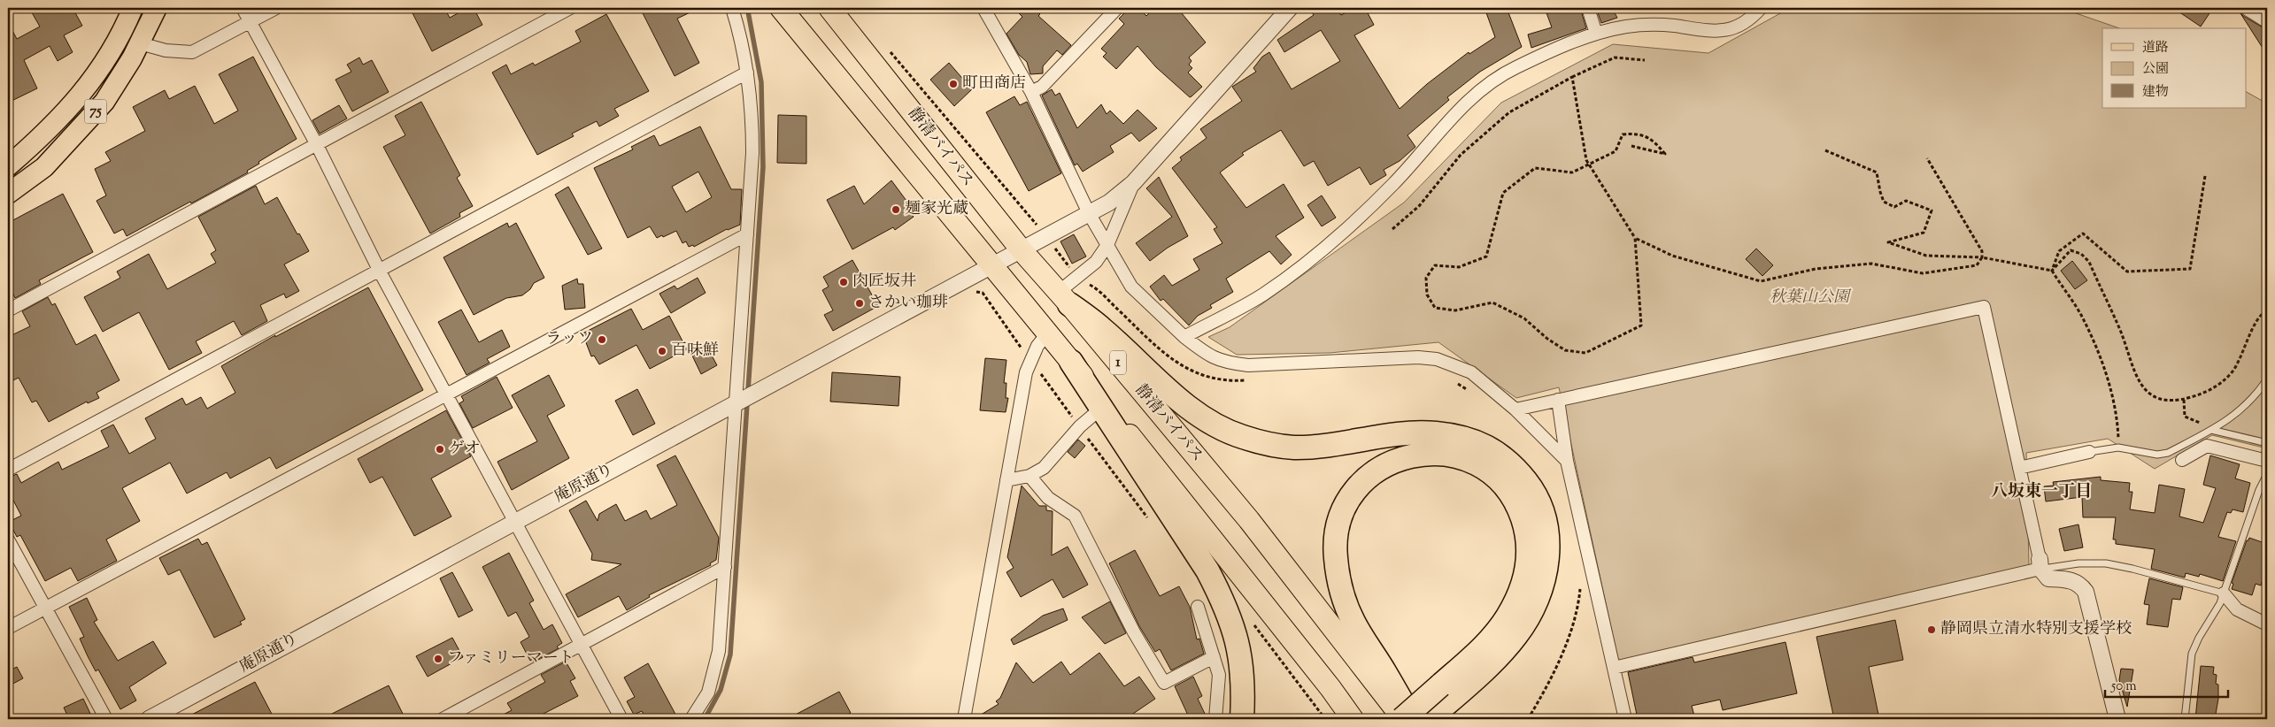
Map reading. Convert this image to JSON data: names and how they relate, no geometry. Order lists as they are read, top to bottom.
{
  "streets": {
    "highway": ["静清バイパス", "1"],
    "main road": ["75"],
    "street": ["庵原通り"]
  },
  "crossings": [
    ["静清バイパス", "庵原通り"]
  ],
  "districts": ["八坂東一丁目"],
  "parks": ["秋葉山公園"],
  "places": [
    "町田商店",
    "麺家光蔵",
    "肉匠坂井",
    "さかい珈琲",
    "ラッソ",
    "百味鮮",
    "ゲオ",
    "静岡県立清水特別支援学校",
    "ファミリーマート"
  ],
  "legend": ["道路", "公園", "建物"],
  "scale_bar": "50 m"
}
